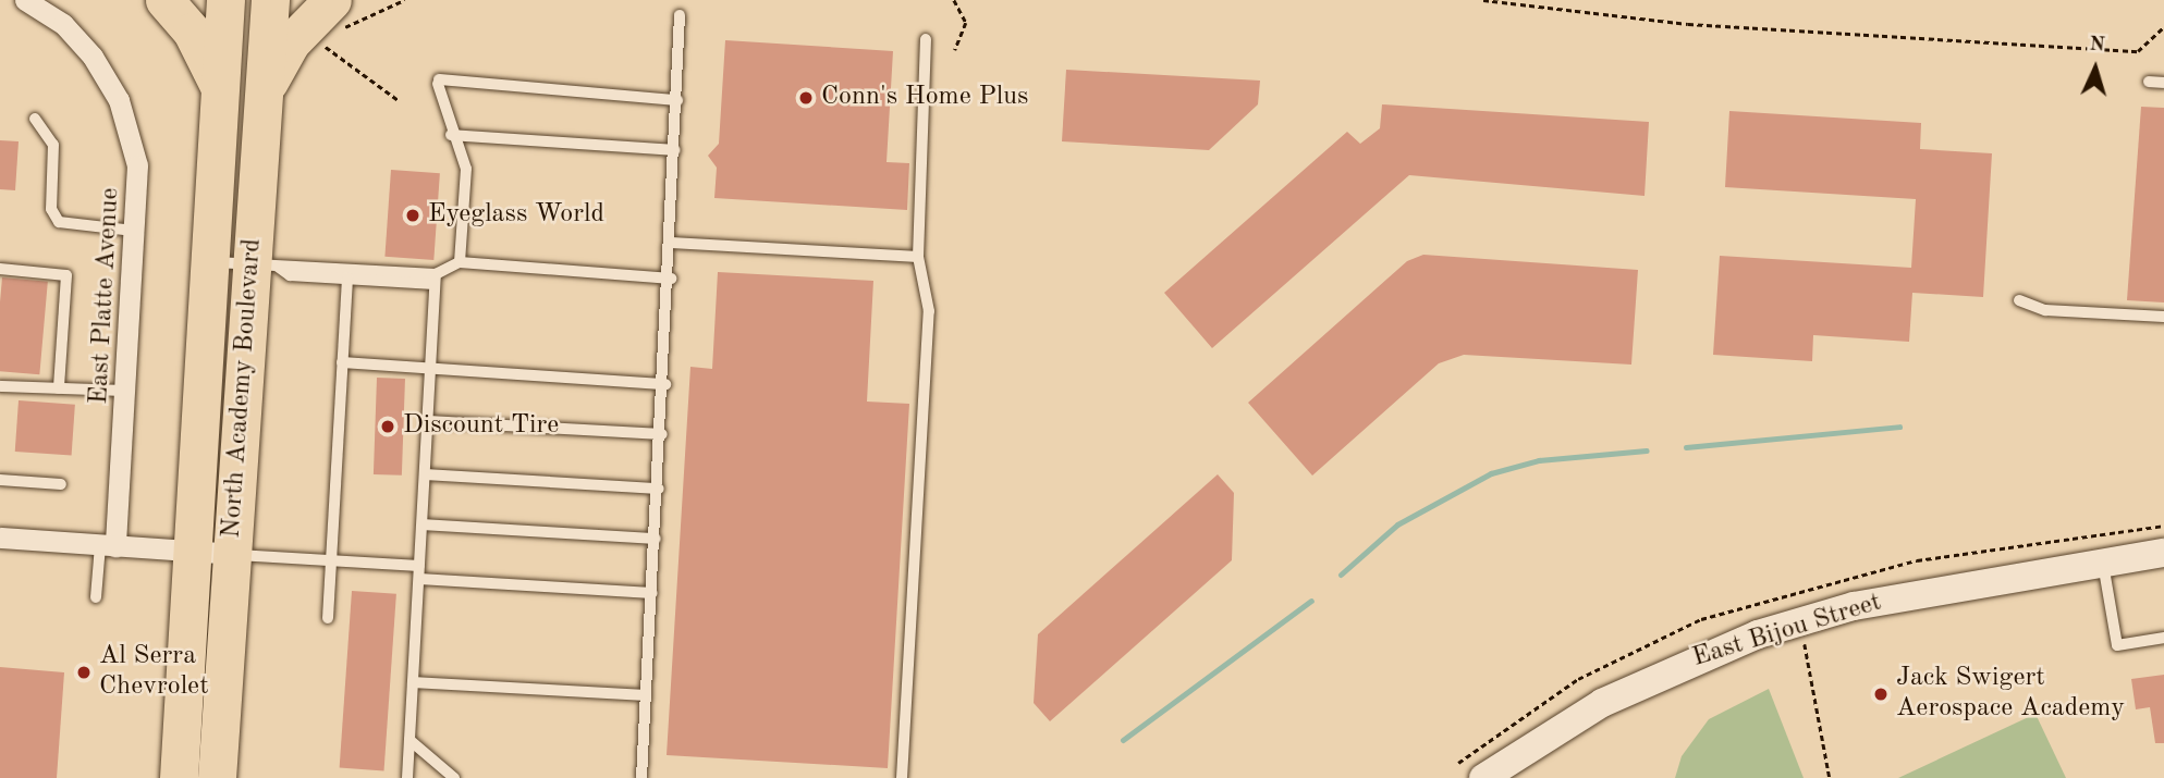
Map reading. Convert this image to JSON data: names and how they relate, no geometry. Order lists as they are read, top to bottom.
{
  "streets": {
    "highway": ["North Academy Boulevard"],
    "street": ["East Platte Avenue", "East Bijou Street"]
  },
  "places": [
    "Conn's Home Plus",
    "Eyeglass World",
    "Discount Tire",
    "Al Serra Chevrolet",
    "Jack Swigert Aerospace Academy"
  ],
  "north": "top"
}
